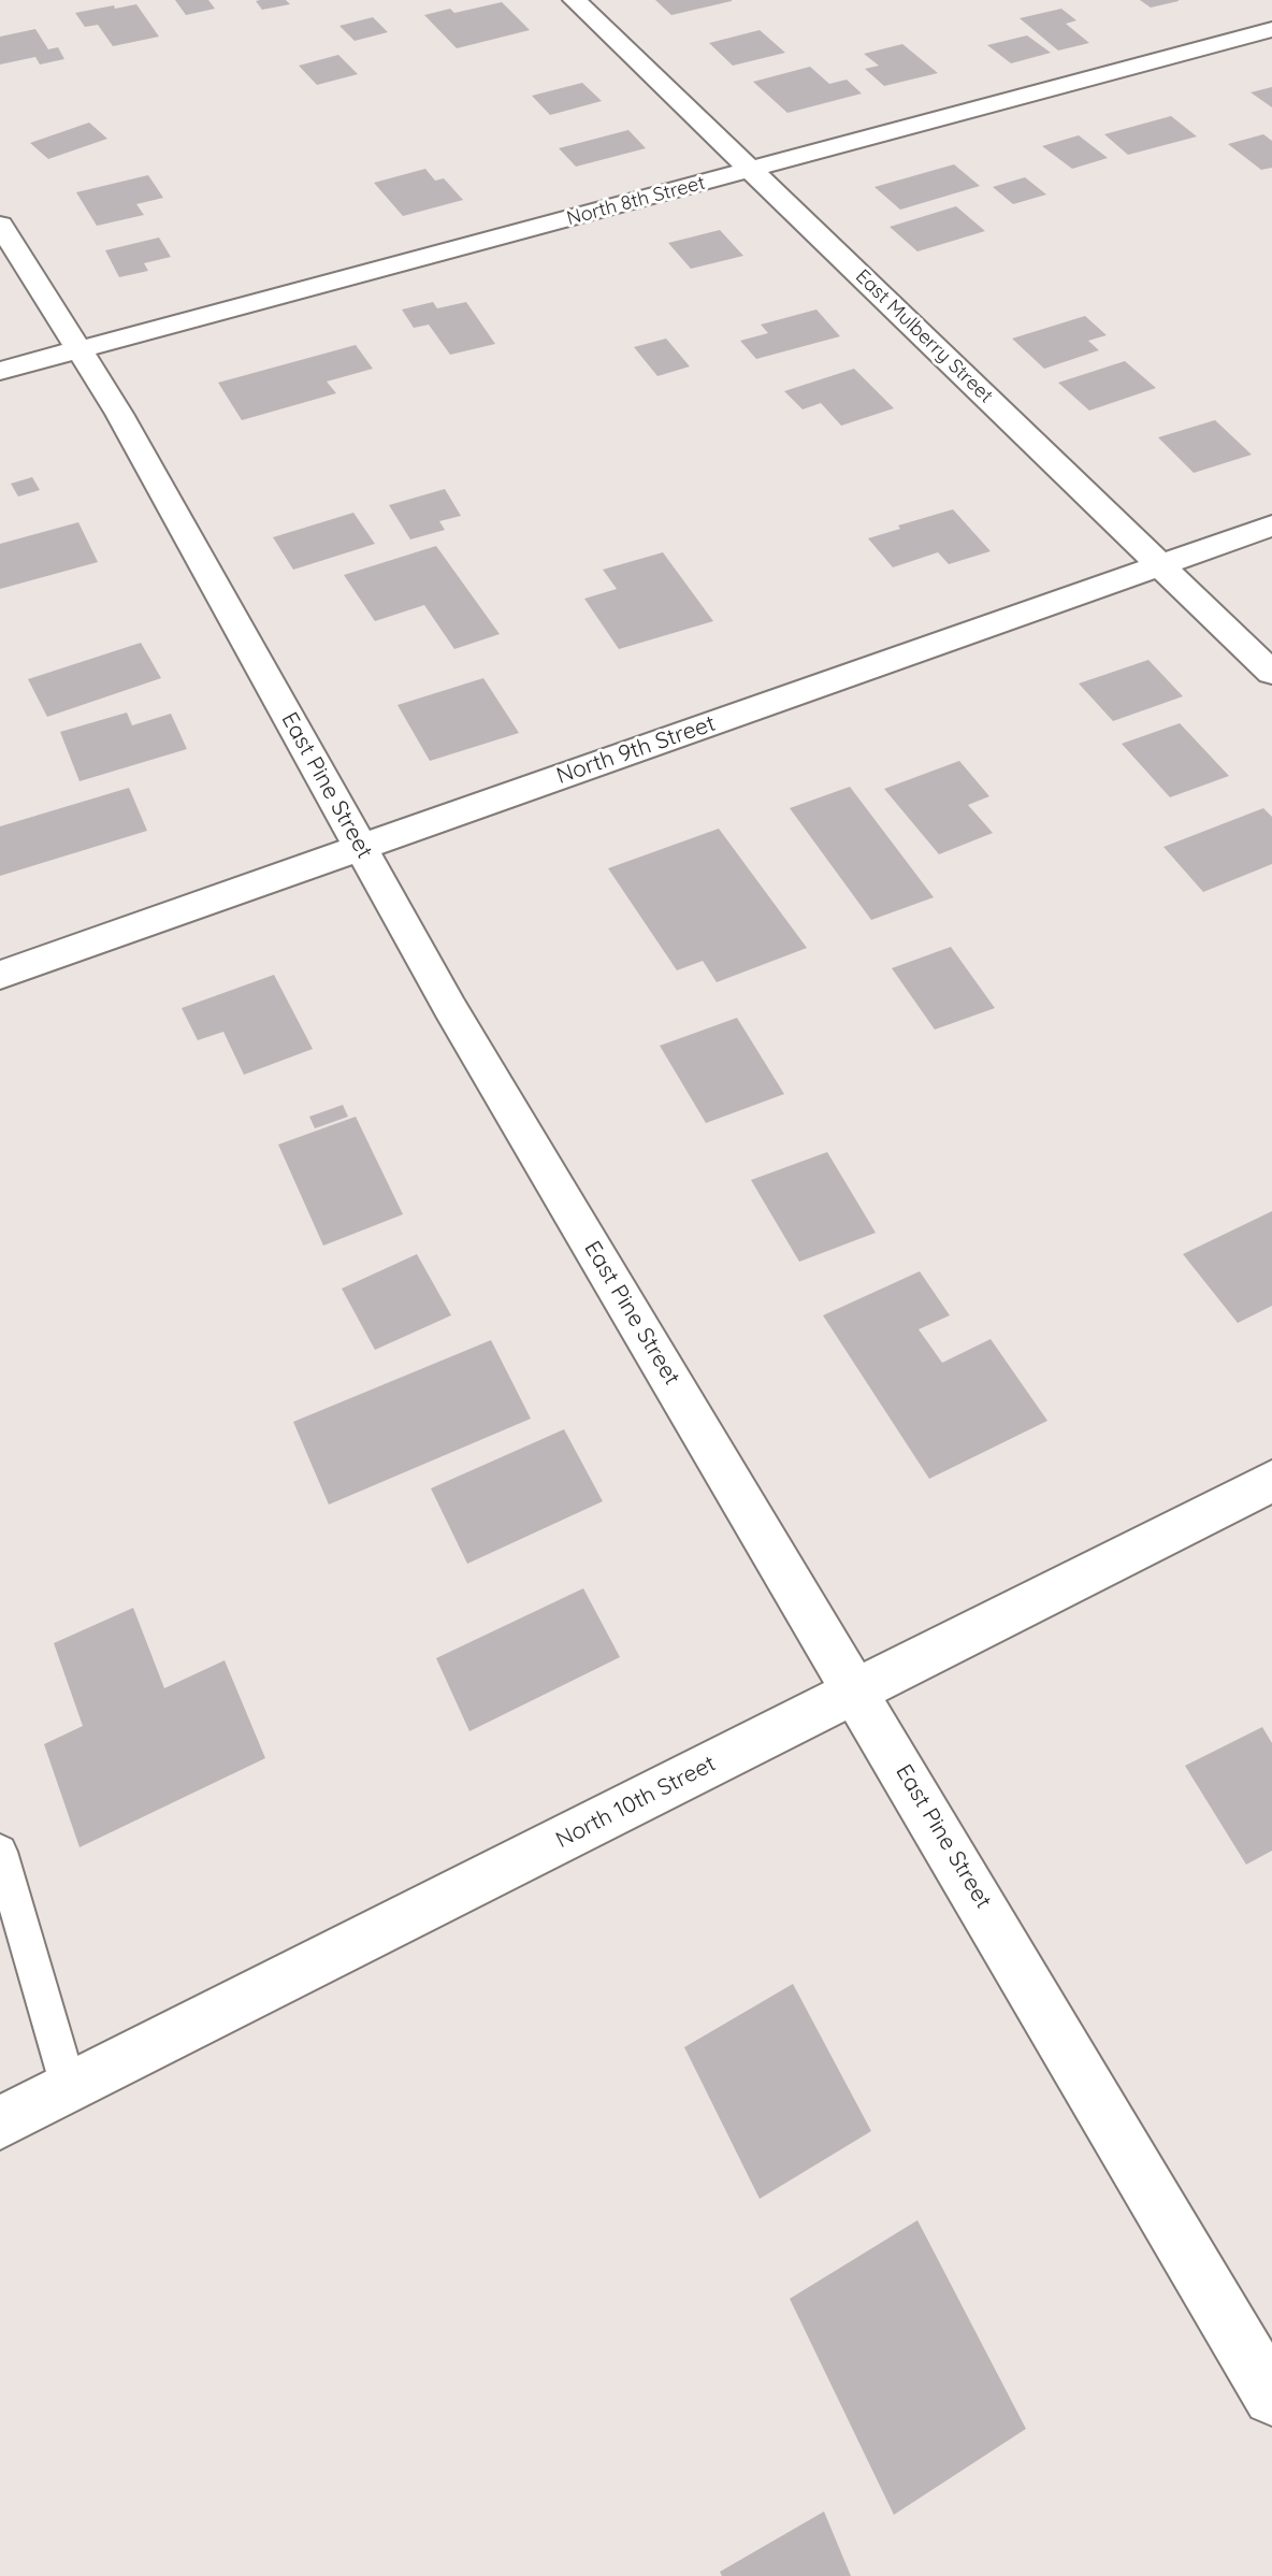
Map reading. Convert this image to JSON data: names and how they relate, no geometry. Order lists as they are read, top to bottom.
{
  "streets": {
    "street": [
      "North 8th Street",
      "East Mulberry Street",
      "North 9th Street",
      "East Pine Street",
      "North 10th Street"
    ]
  },
  "crossings": [
    ["North 8th Street", "East Mulberry Street"],
    ["North 8th Street", "East Pine Street"],
    ["East Mulberry Street", "North 9th Street"],
    ["North 9th Street", "East Pine Street"],
    ["East Pine Street", "North 10th Street"]
  ]
}
